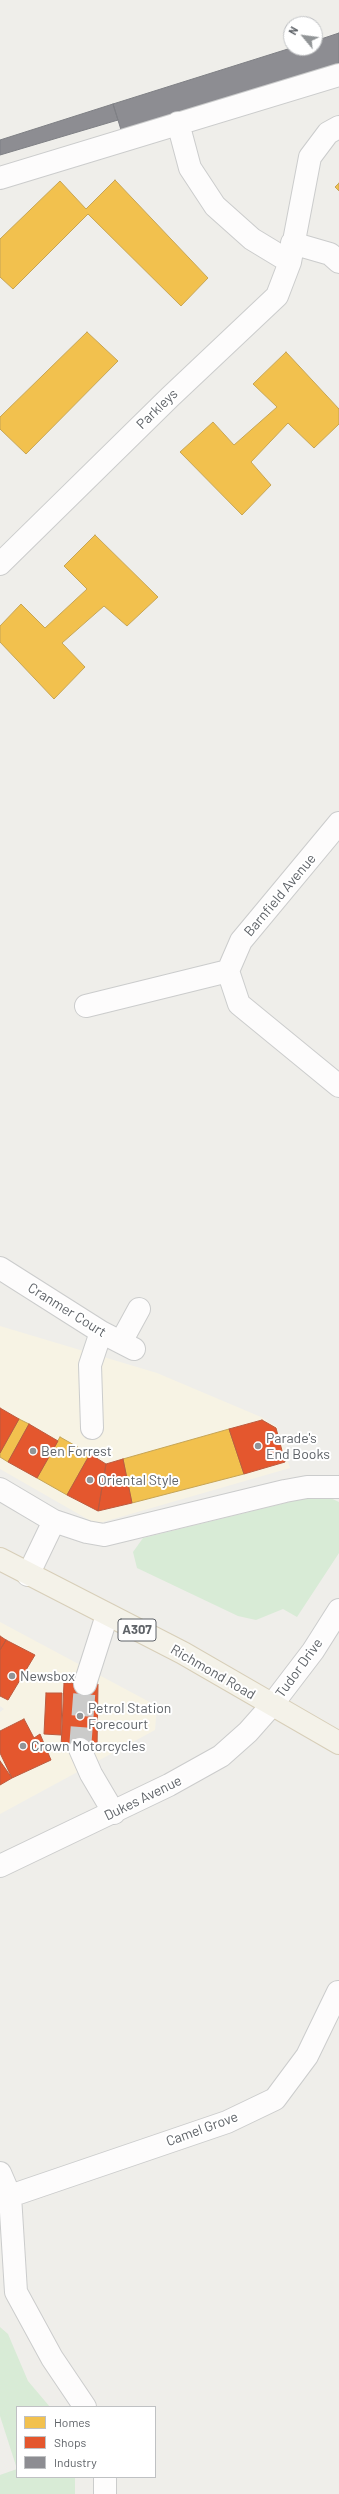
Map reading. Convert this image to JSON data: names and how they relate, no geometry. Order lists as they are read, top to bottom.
{
  "streets": {
    "main road": ["A307", "Richmond Road"],
    "street": [
      "Parkleys",
      "Barnfield Avenue",
      "Cranmer Court",
      "Tudor Drive",
      "Dukes Avenue",
      "Camel Grove"
    ]
  },
  "crossings": [
    ["Tudor Drive", "Richmond Road"],
    ["Tudor Drive", "Dukes Avenue"],
    ["Richmond Road", "Dukes Avenue"]
  ],
  "places": [
    "Parade's End Books",
    "Ben Forrest",
    "Oriental Style",
    "Newsbox",
    "Petrol Station Forecourt",
    "Crown Motorcycles"
  ],
  "legend": ["Homes", "Shops", "Industry"],
  "north": "top left"
}
